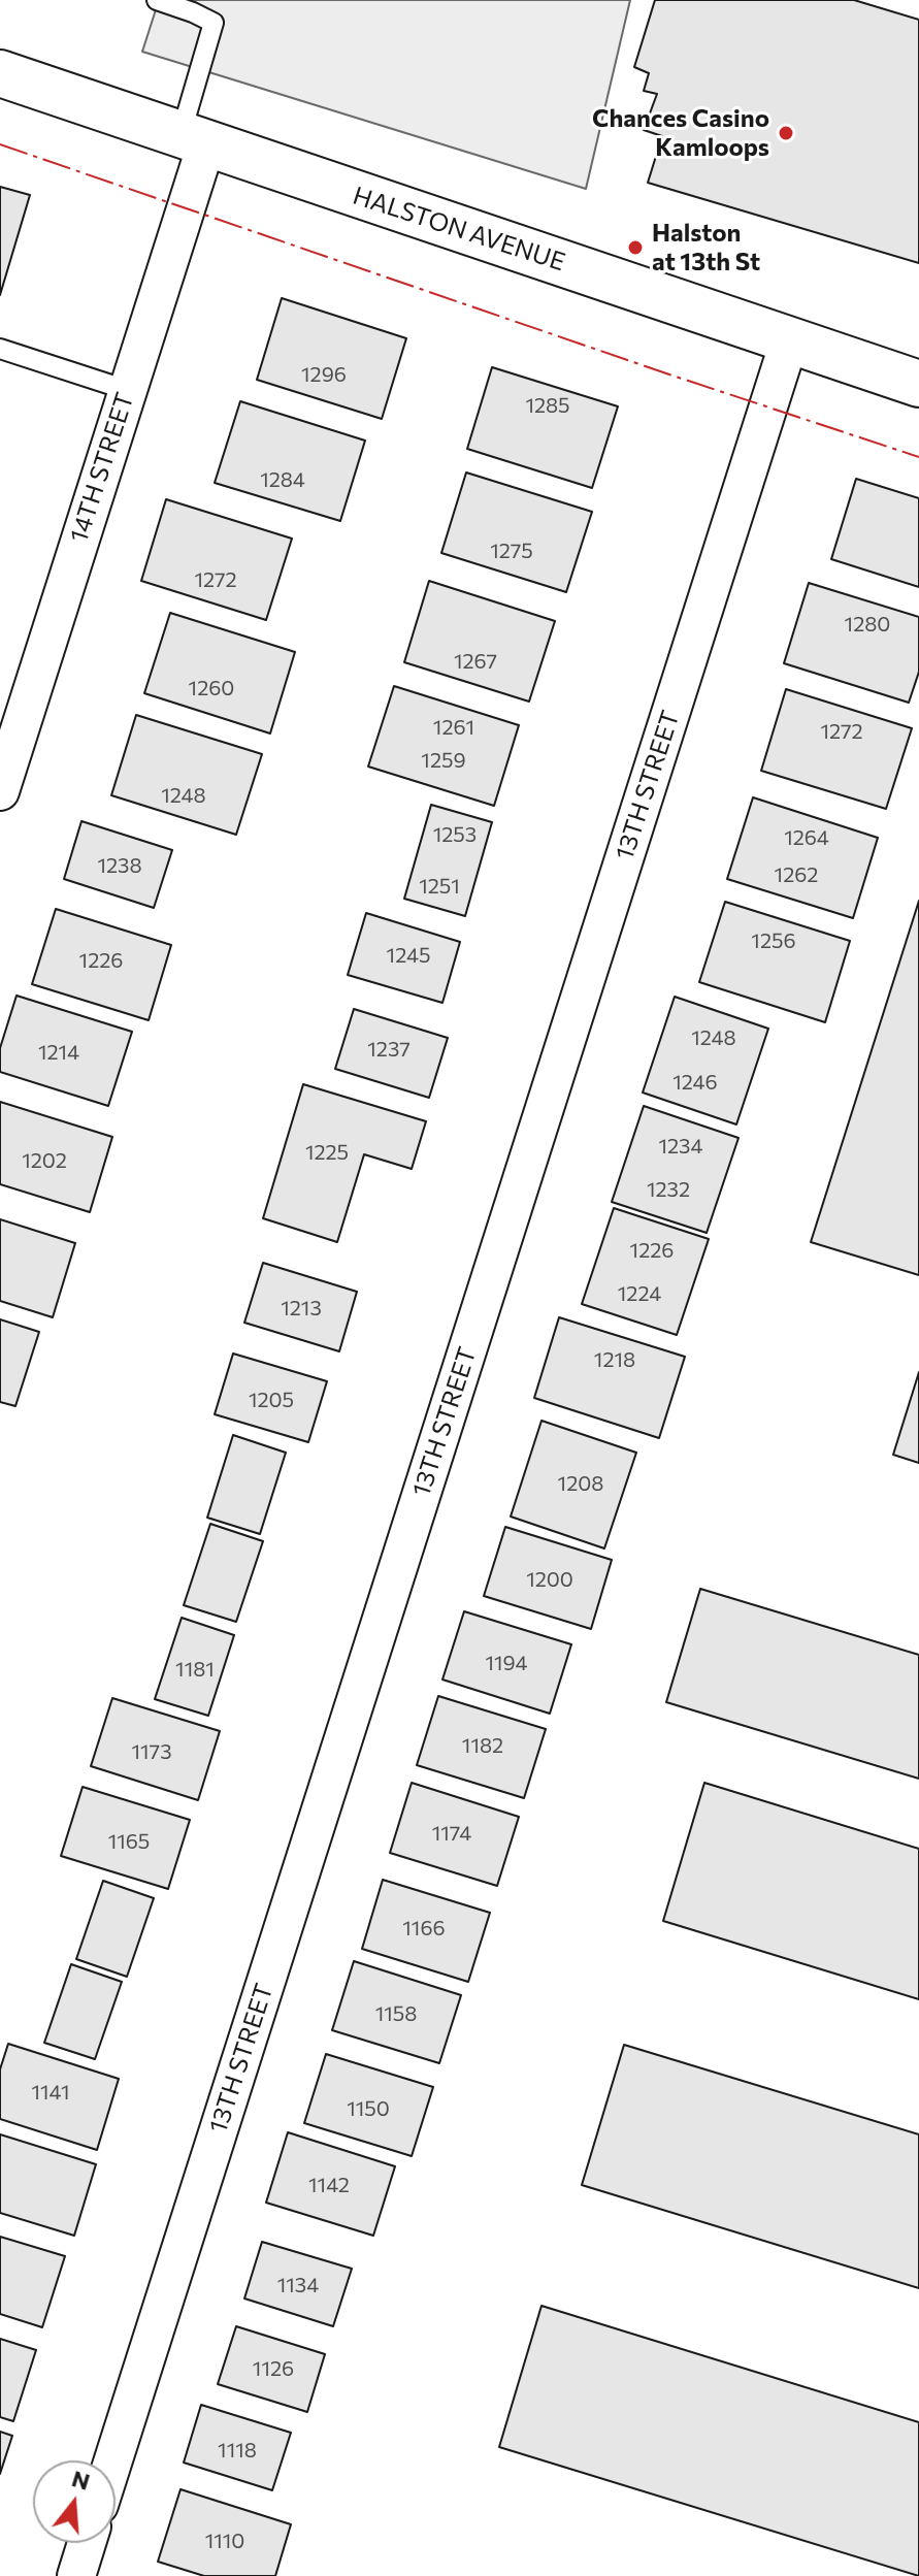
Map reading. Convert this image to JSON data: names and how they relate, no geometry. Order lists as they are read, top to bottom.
{
  "streets": {
    "main road": ["HALSTON AVENUE"],
    "street": ["14TH STREET", "13TH STREET"]
  },
  "crossings": [
    ["HALSTON AVENUE", "14TH STREET"],
    ["HALSTON AVENUE", "13TH STREET"]
  ],
  "places": ["Chances Casino Kamloops", "Halston at 13th St"],
  "house_numbers": [
    "1296",
    "1285",
    "1284",
    "1275",
    "1272",
    "1280",
    "1267",
    "1260",
    "1261",
    "1272",
    "1259",
    "1248",
    "1253",
    "1264",
    "1238",
    "1262",
    "1251",
    "1256",
    "1245",
    "1226",
    "1248",
    "1237",
    "1214",
    "1246",
    "1234",
    "1225",
    "1202",
    "1232",
    "1226",
    "1224",
    "1213",
    "1218",
    "1205",
    "1208",
    "1200",
    "1194",
    "1181",
    "1182",
    "1173",
    "1174",
    "1165",
    "1166",
    "1158",
    "1141",
    "1150",
    "1142",
    "1134",
    "1126",
    "1118",
    "1110"
  ],
  "north": "top"
}
